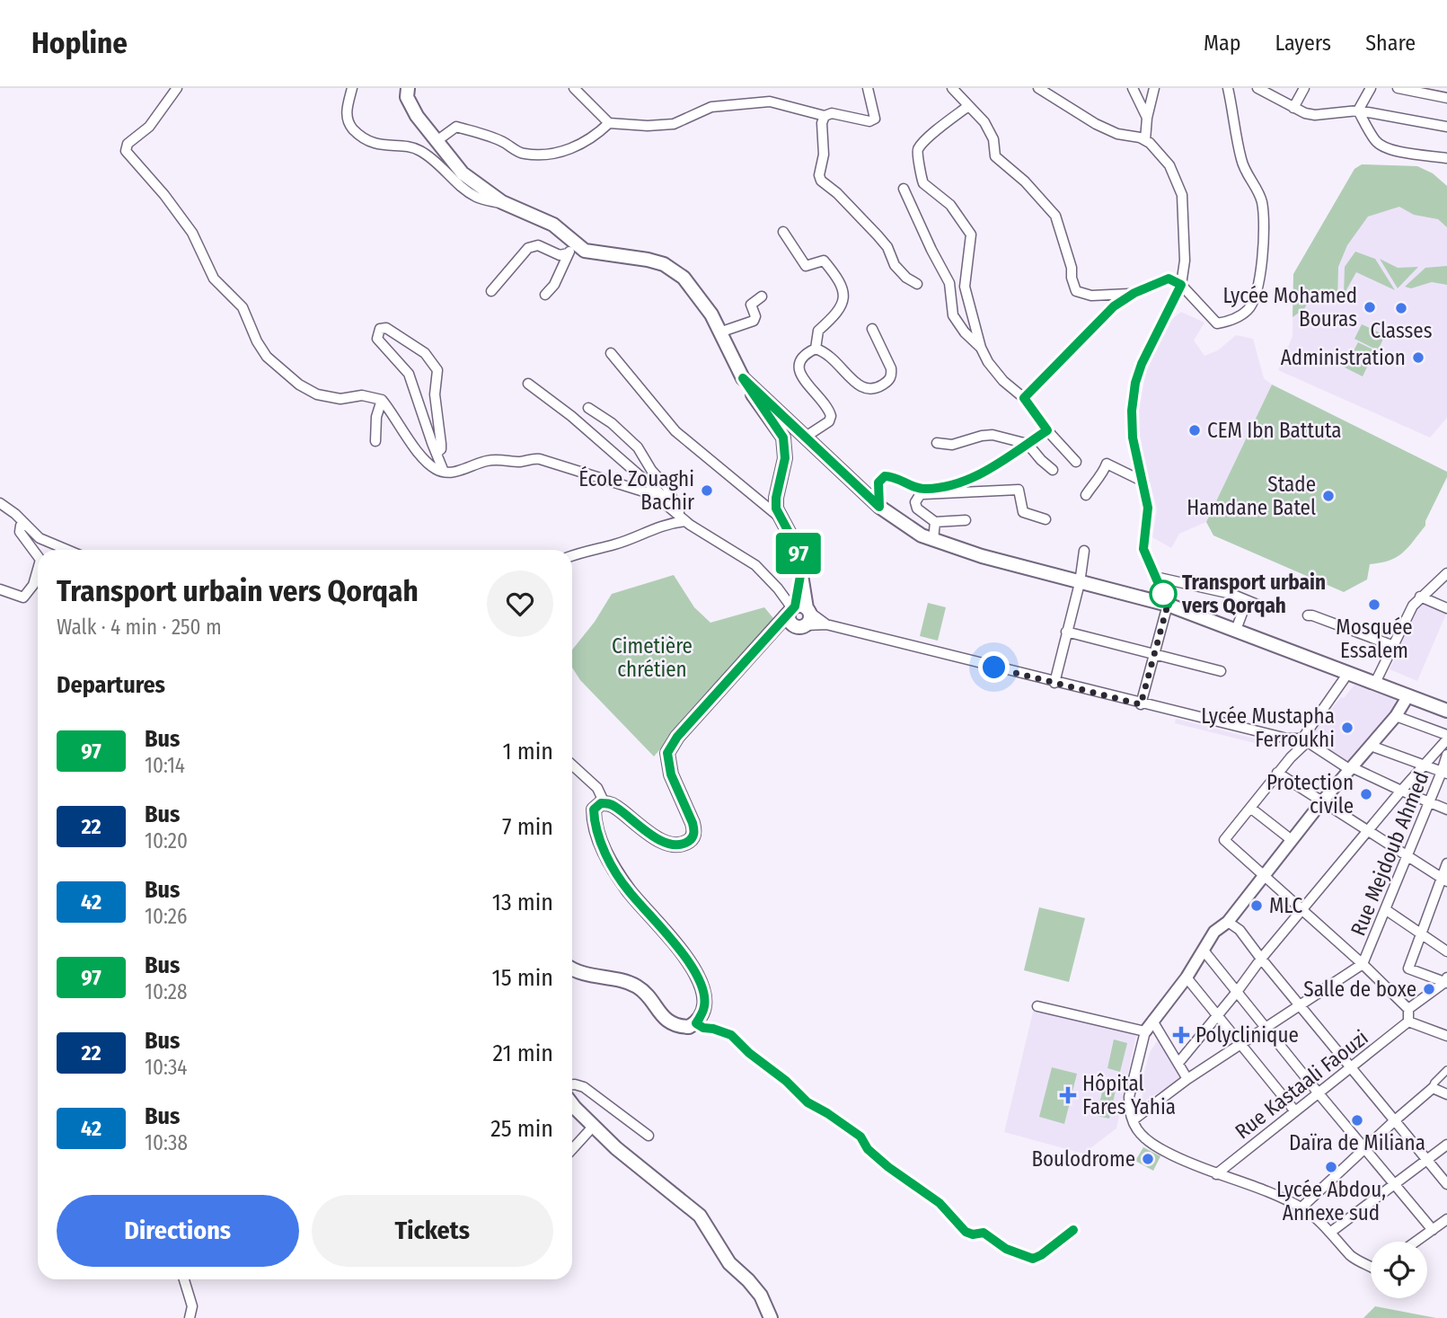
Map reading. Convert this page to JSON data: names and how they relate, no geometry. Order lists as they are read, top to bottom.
{
  "streets": {
    "street": ["Rue Mejdoub Ahmed", "Rue Kastaali Faouzi"]
  },
  "parks": ["Cimetière chrétien"],
  "places": {
    "other": [
      "Lycée Mohamed Bouras",
      "Classes",
      "Administration",
      "CEM Ibn Battuta",
      "École Zouaghi Bachir",
      "Stade Hamdane Batel",
      "Transport urbain vers Qorqah",
      "Mosquée Essalem",
      "Lycée Mustapha Ferroukhi",
      "Protection civile",
      "MLC",
      "Salle de boxe",
      "Daïra de Miliana",
      "Boulodrome",
      "Lycée Abdou, Annexe sud"
    ],
    "health": ["Polyclinique", "Hôpital Fares Yahia"]
  },
  "lines": ["bus line 97"],
  "page": {
    "header": "Hopline",
    "nav": ["Map", "Layers", "Share"],
    "on_map": "97",
    "heading": [
      ["Transport urbain vers Qorqah", "Walk · 4 min · 250 m"],
      "Departures"
    ],
    "list": [
      {
        "mark": "97",
        "name": "Bus",
        "note": "10:14",
        "value": "1 min"
      },
      {
        "mark": "22",
        "name": "Bus",
        "note": "10:20",
        "value": "7 min"
      },
      {
        "mark": "42",
        "name": "Bus",
        "note": "10:26",
        "value": "13 min"
      },
      {
        "mark": "97",
        "name": "Bus",
        "note": "10:28",
        "value": "15 min"
      },
      {
        "mark": "22",
        "name": "Bus",
        "note": "10:34",
        "value": "21 min"
      },
      {
        "mark": "42",
        "name": "Bus",
        "note": "10:38",
        "value": "25 min"
      }
    ],
    "buttons": ["Directions", "Tickets"]
  }
}
